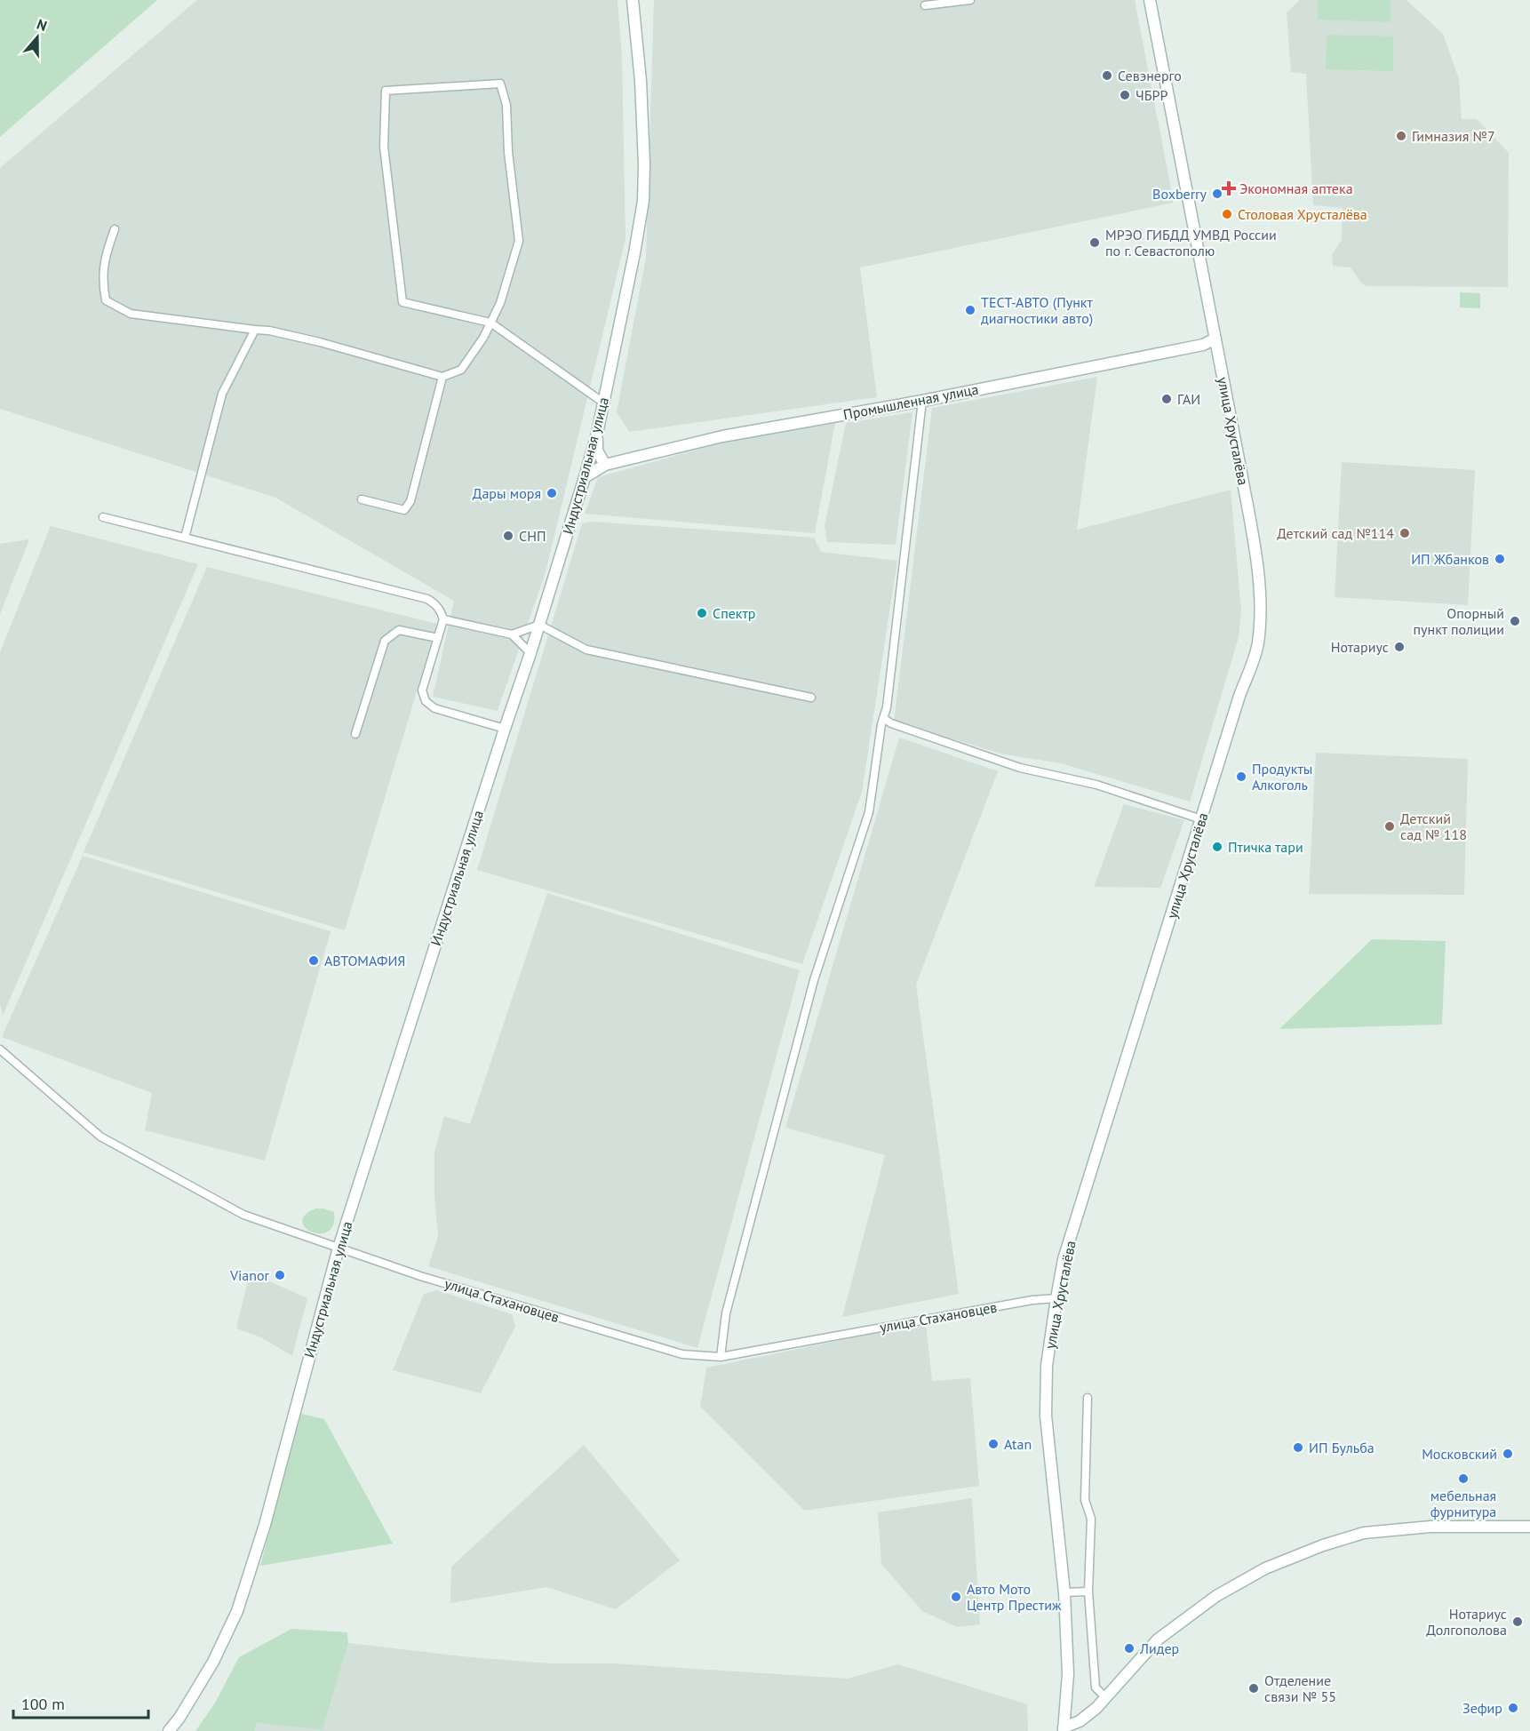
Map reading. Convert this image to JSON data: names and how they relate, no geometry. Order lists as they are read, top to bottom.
{
  "streets": {
    "main road": ["Промышленная улица", "улица Хрусталёва", "Индустриальная улица"],
    "street": ["улица Стахановцев"]
  },
  "crossings": [
    ["Промышленная улица", "улица Хрусталёва"],
    ["Промышленная улица", "Индустриальная улица"],
    ["улица Хрусталёва", "улица Стахановцев"],
    ["Индустриальная улица", "улица Стахановцев"]
  ],
  "places": {
    "other": [
      "Севэнерго",
      "ЧБРР",
      "Гимназия №7",
      "Boxberry",
      "Столовая Хрусталёва",
      "МРЭО ГИБДД УМВД России по г. Севастополю",
      "ТЕСТ-АВТО (Пункт диагностики авто)",
      "ГАИ",
      "Дары моря",
      "Детский сад №114",
      "СНП",
      "ИП Жбанков",
      "Спектр",
      "Опорный пункт полиции",
      "Нотариус",
      "Продукты Алкоголь",
      "Детский сад № 118",
      "Птичка тари",
      "АВТОМАФИЯ",
      "Vianor",
      "Atan",
      "ИП Бульба",
      "Московский",
      "мебельная фурнитура",
      "Авто Мото Центр Престиж",
      "Нотариус Долгополова",
      "Лидер",
      "Отделение связи № 55",
      "Зефир"
    ],
    "health": ["Экономная аптека"]
  },
  "scale_bar": "100 m",
  "north": "top"
}
